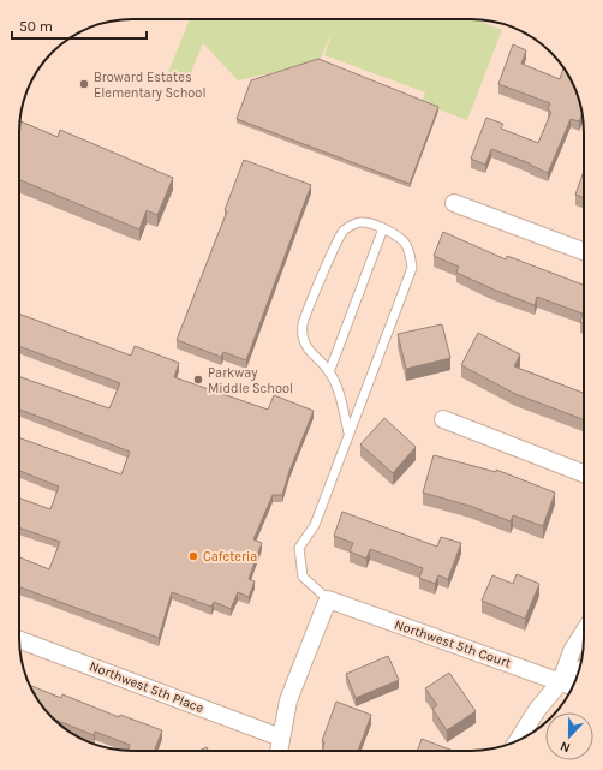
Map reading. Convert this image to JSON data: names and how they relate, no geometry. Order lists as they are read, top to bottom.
{
  "streets": {
    "street": ["Northwest 5th Court", "Northwest 5th Place"]
  },
  "places": ["Broward Estates Elementary School", "Parkway Middle School", "Cafeteria"],
  "scale_bar": "50 m",
  "north": "bottom"
}
